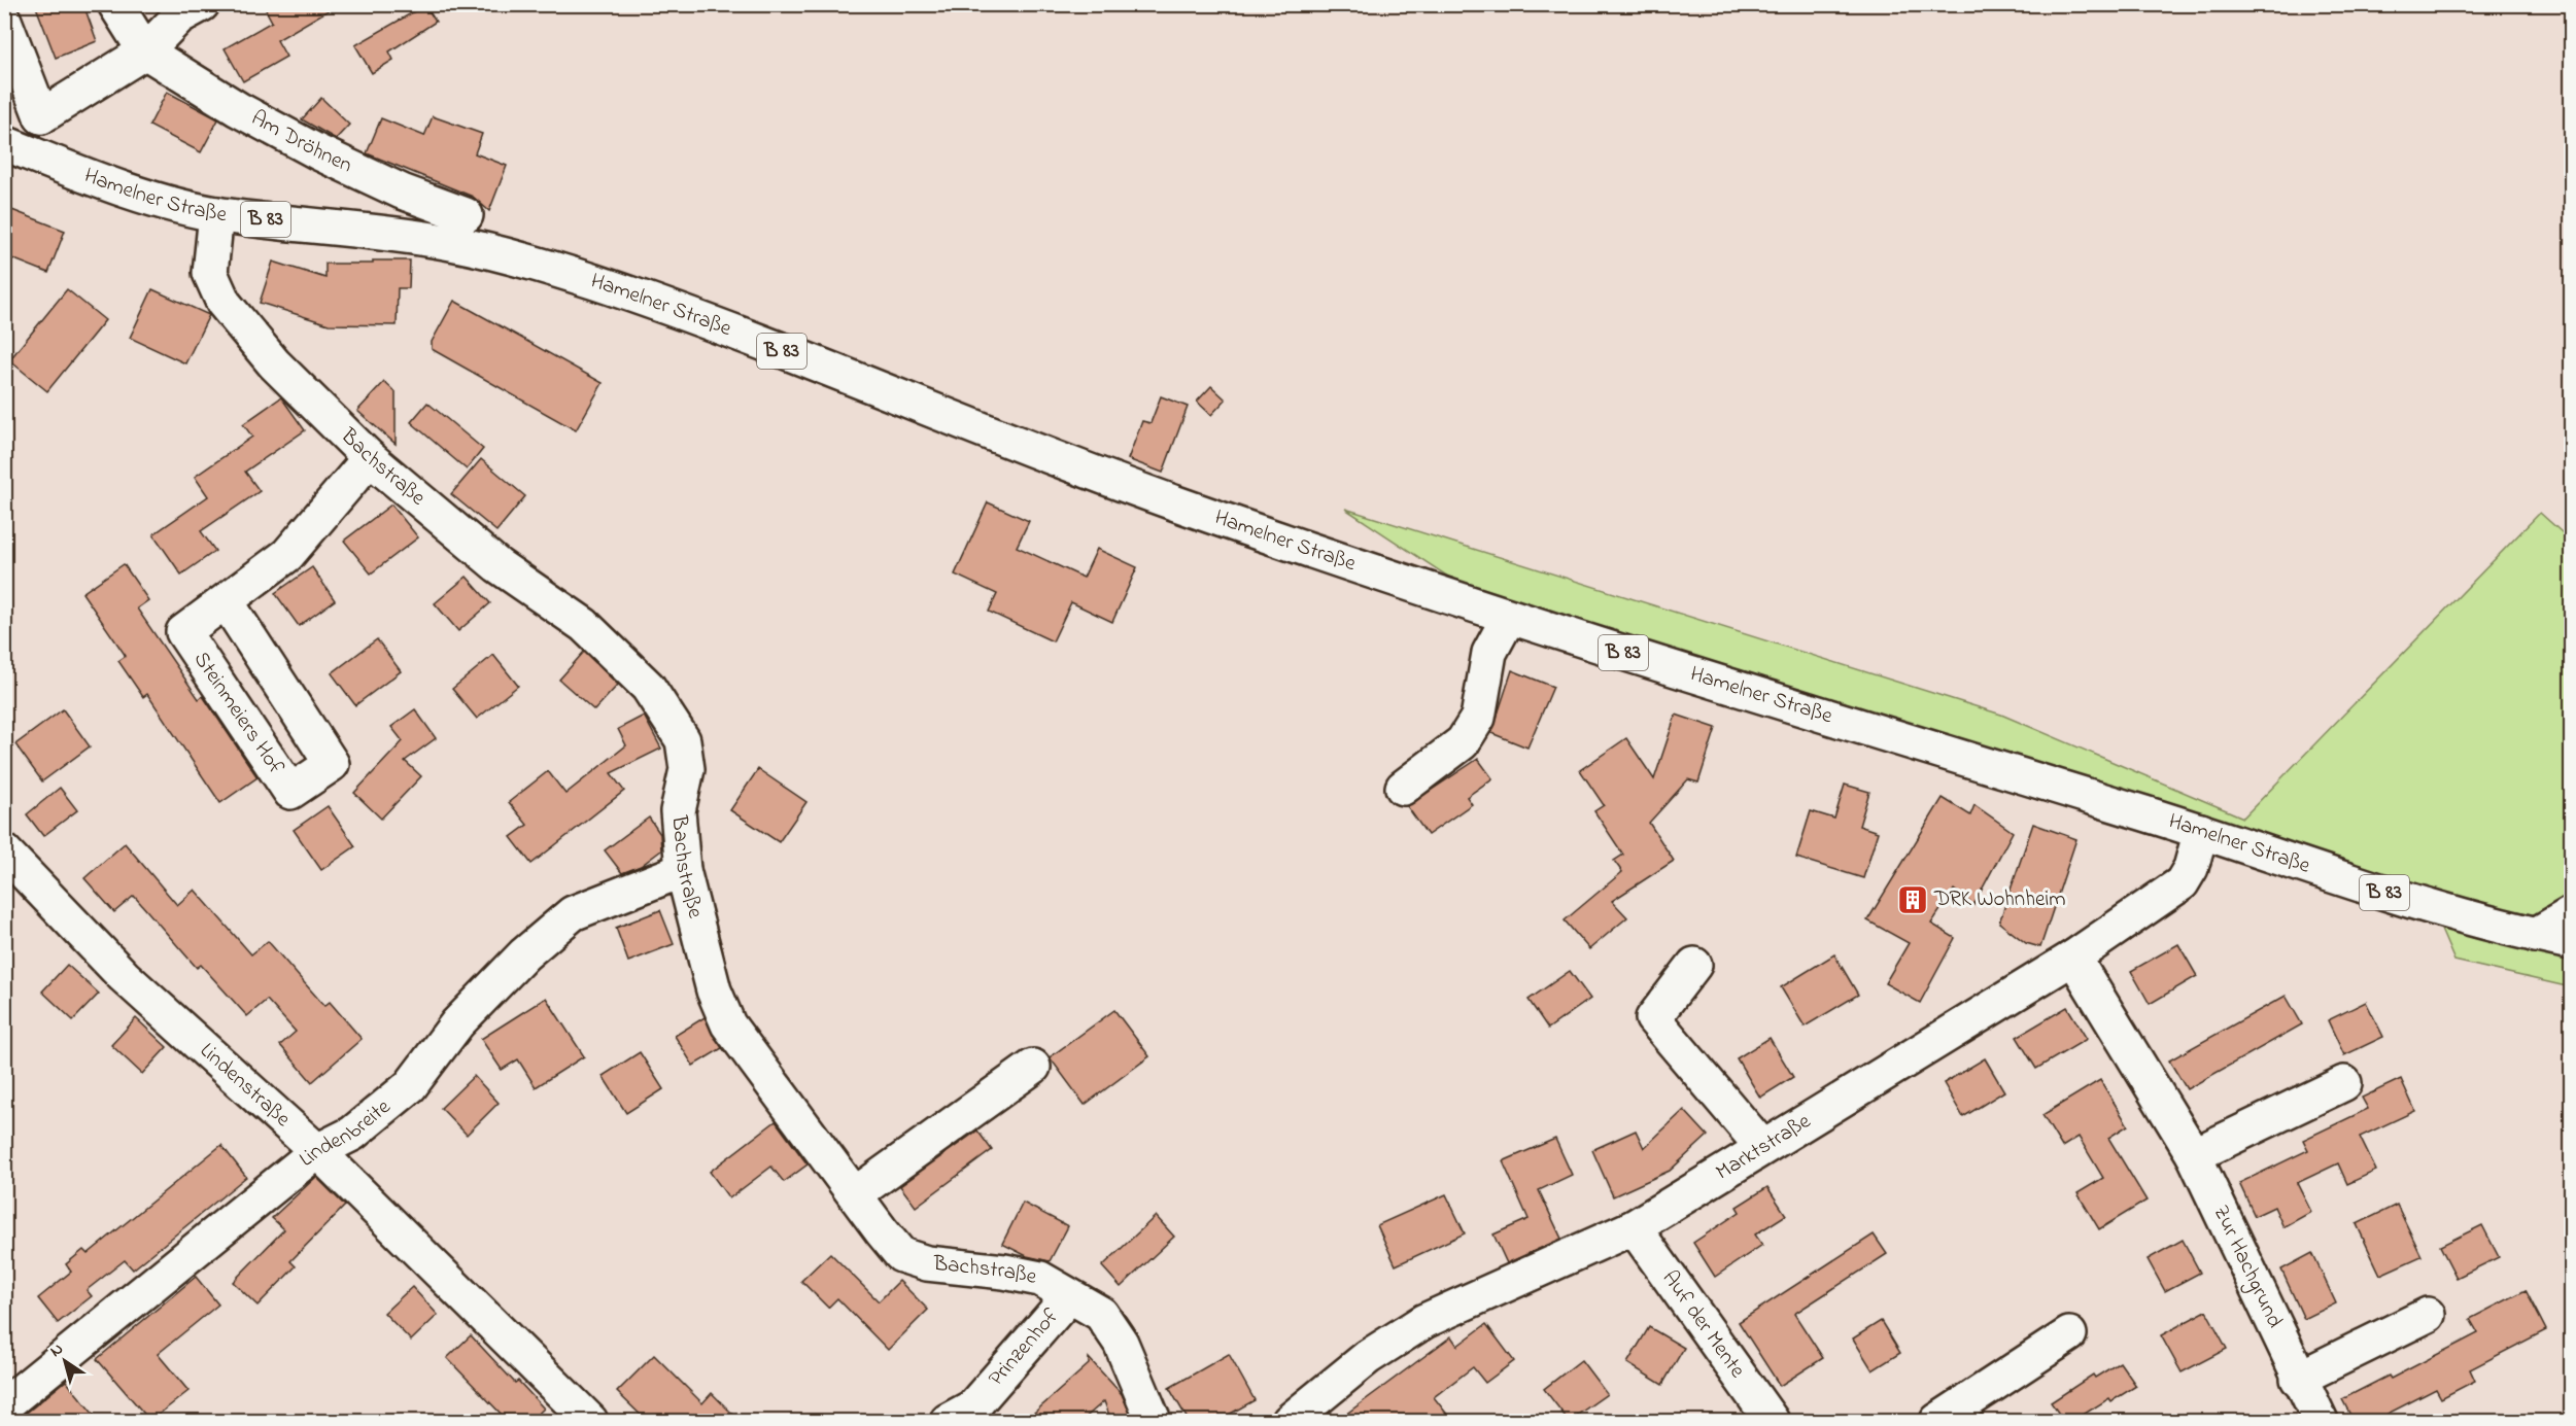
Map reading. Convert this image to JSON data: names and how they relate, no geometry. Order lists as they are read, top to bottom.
{
  "streets": {
    "street": [
      "Am Dröhnen",
      "Hamelner Straße",
      "B 83",
      "Bachstraße",
      "Steinmeiers Hof",
      "Lindenstraße",
      "Lindenbreite",
      "Marktstraße",
      "Zur Hachgrund",
      "Auf der Mente",
      "Prinzenhof"
    ]
  },
  "crossings": [
    ["Hamelner Straße", "Bachstraße"],
    ["Hamelner Straße", "Marktstraße"],
    ["Bachstraße", "Steinmeiers Hof"],
    ["Bachstraße", "Lindenbreite"],
    ["Bachstraße", "Prinzenhof"],
    ["Lindenstraße", "Lindenbreite"],
    ["Marktstraße", "Zur Hachgrund"],
    ["Marktstraße", "Auf der Mente"]
  ],
  "places": {
    "building": ["DRK Wohnheim"]
  },
  "north": "top left"
}
